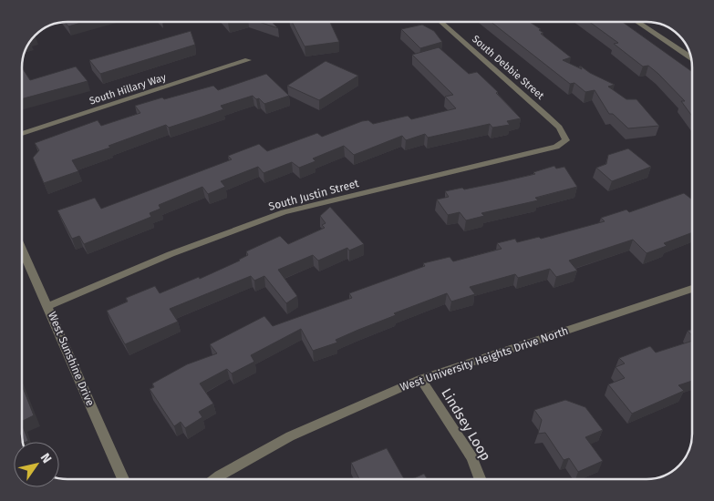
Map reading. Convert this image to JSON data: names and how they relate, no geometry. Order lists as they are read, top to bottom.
{
  "streets": {
    "street": [
      "South Debbie Street",
      "South Hillary Way",
      "South Justin Street",
      "West Sunshine Drive",
      "West University Heights Drive North",
      "Lindsey Loop"
    ]
  },
  "crossings": [
    ["South Debbie Street", "South Justin Street"],
    ["South Justin Street", "West Sunshine Drive"],
    ["West University Heights Drive North", "Lindsey Loop"]
  ],
  "north": "top right"
}
